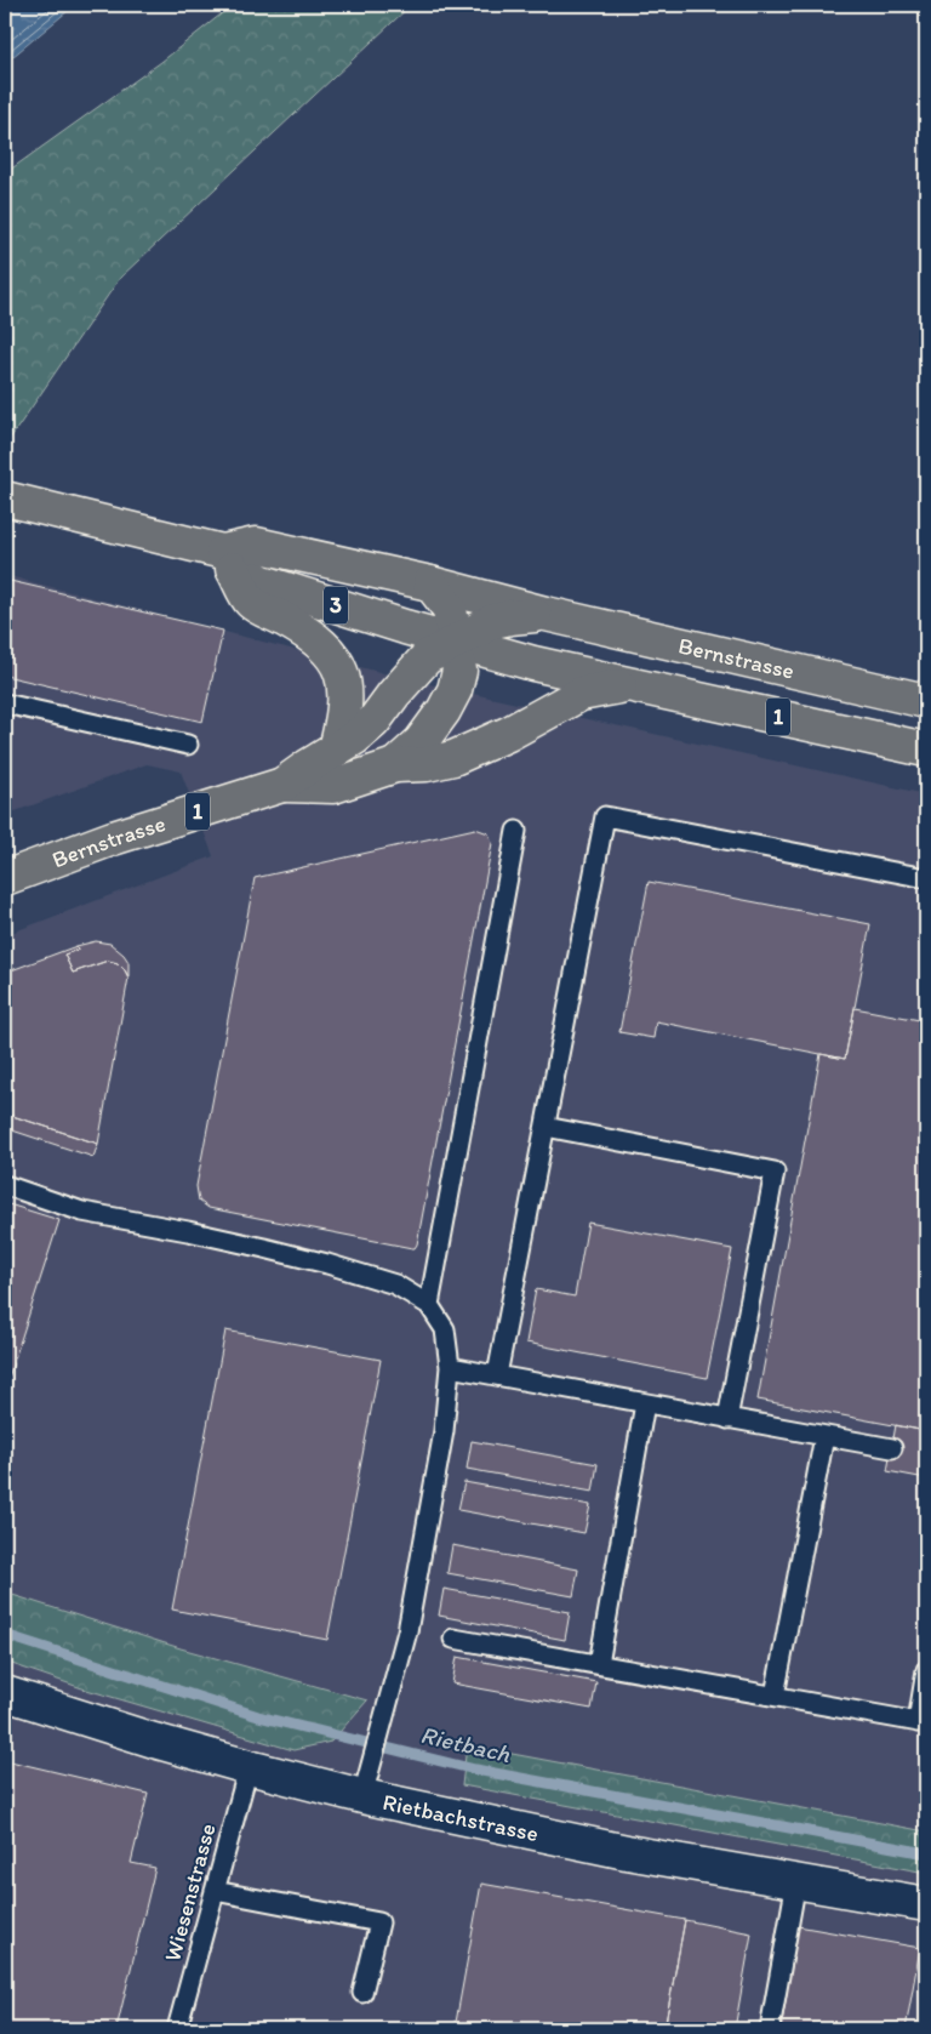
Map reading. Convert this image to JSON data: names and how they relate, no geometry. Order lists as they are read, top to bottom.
{
  "streets": {
    "main road": ["3", "Bernstrasse", "1"],
    "street": ["Rietbachstrasse"],
    "lane": ["Wiesenstrasse"]
  },
  "crossings": [
    ["3", "Bernstrasse"],
    ["Rietbachstrasse", "Wiesenstrasse"]
  ],
  "water": ["Rietbach"]
}
